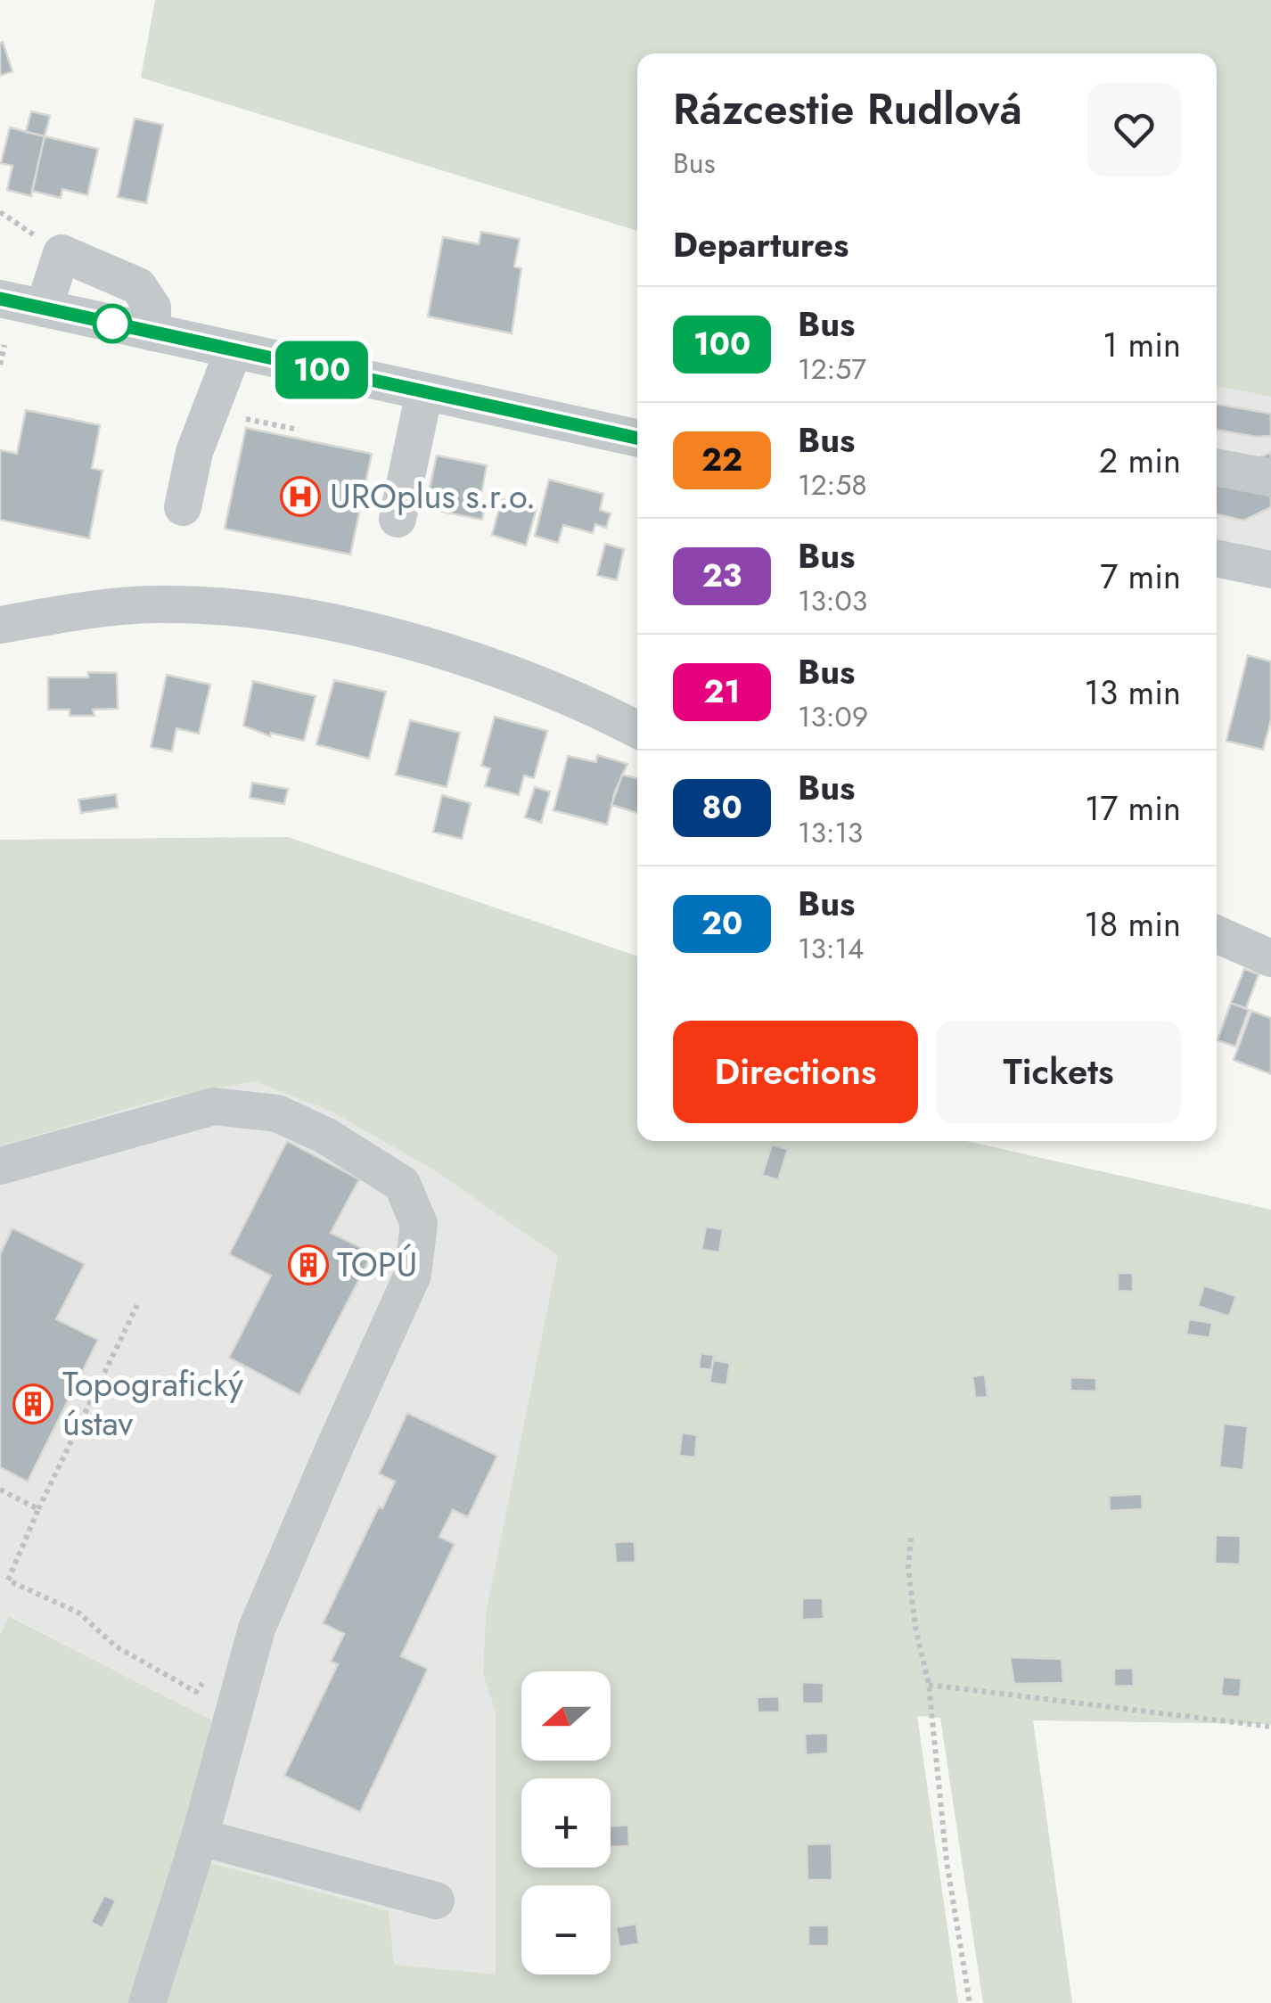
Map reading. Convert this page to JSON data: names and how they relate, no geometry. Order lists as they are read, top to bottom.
{
  "places": {
    "hospital": ["UROplus s.r.o."],
    "building": ["TOPÚ", "Topografický ústav"]
  },
  "lines": ["bus line 100"],
  "north": "left",
  "page": {
    "on_map": "100",
    "heading": [
      ["Rázcestie Rudlová", "Bus"],
      "Departures"
    ],
    "list": [
      {
        "mark": "100",
        "name": "Bus",
        "note": "12:57",
        "value": "1 min"
      },
      {
        "mark": "22",
        "name": "Bus",
        "note": "12:58",
        "value": "2 min"
      },
      {
        "mark": "23",
        "name": "Bus",
        "note": "13:03",
        "value": "7 min"
      },
      {
        "mark": "21",
        "name": "Bus",
        "note": "13:09",
        "value": "13 min"
      },
      {
        "mark": "80",
        "name": "Bus",
        "note": "13:13",
        "value": "17 min"
      },
      {
        "mark": "20",
        "name": "Bus",
        "note": "13:14",
        "value": "18 min"
      }
    ],
    "buttons": ["Directions", "Tickets"],
    "map_buttons": ["+", "−"]
  }
}
